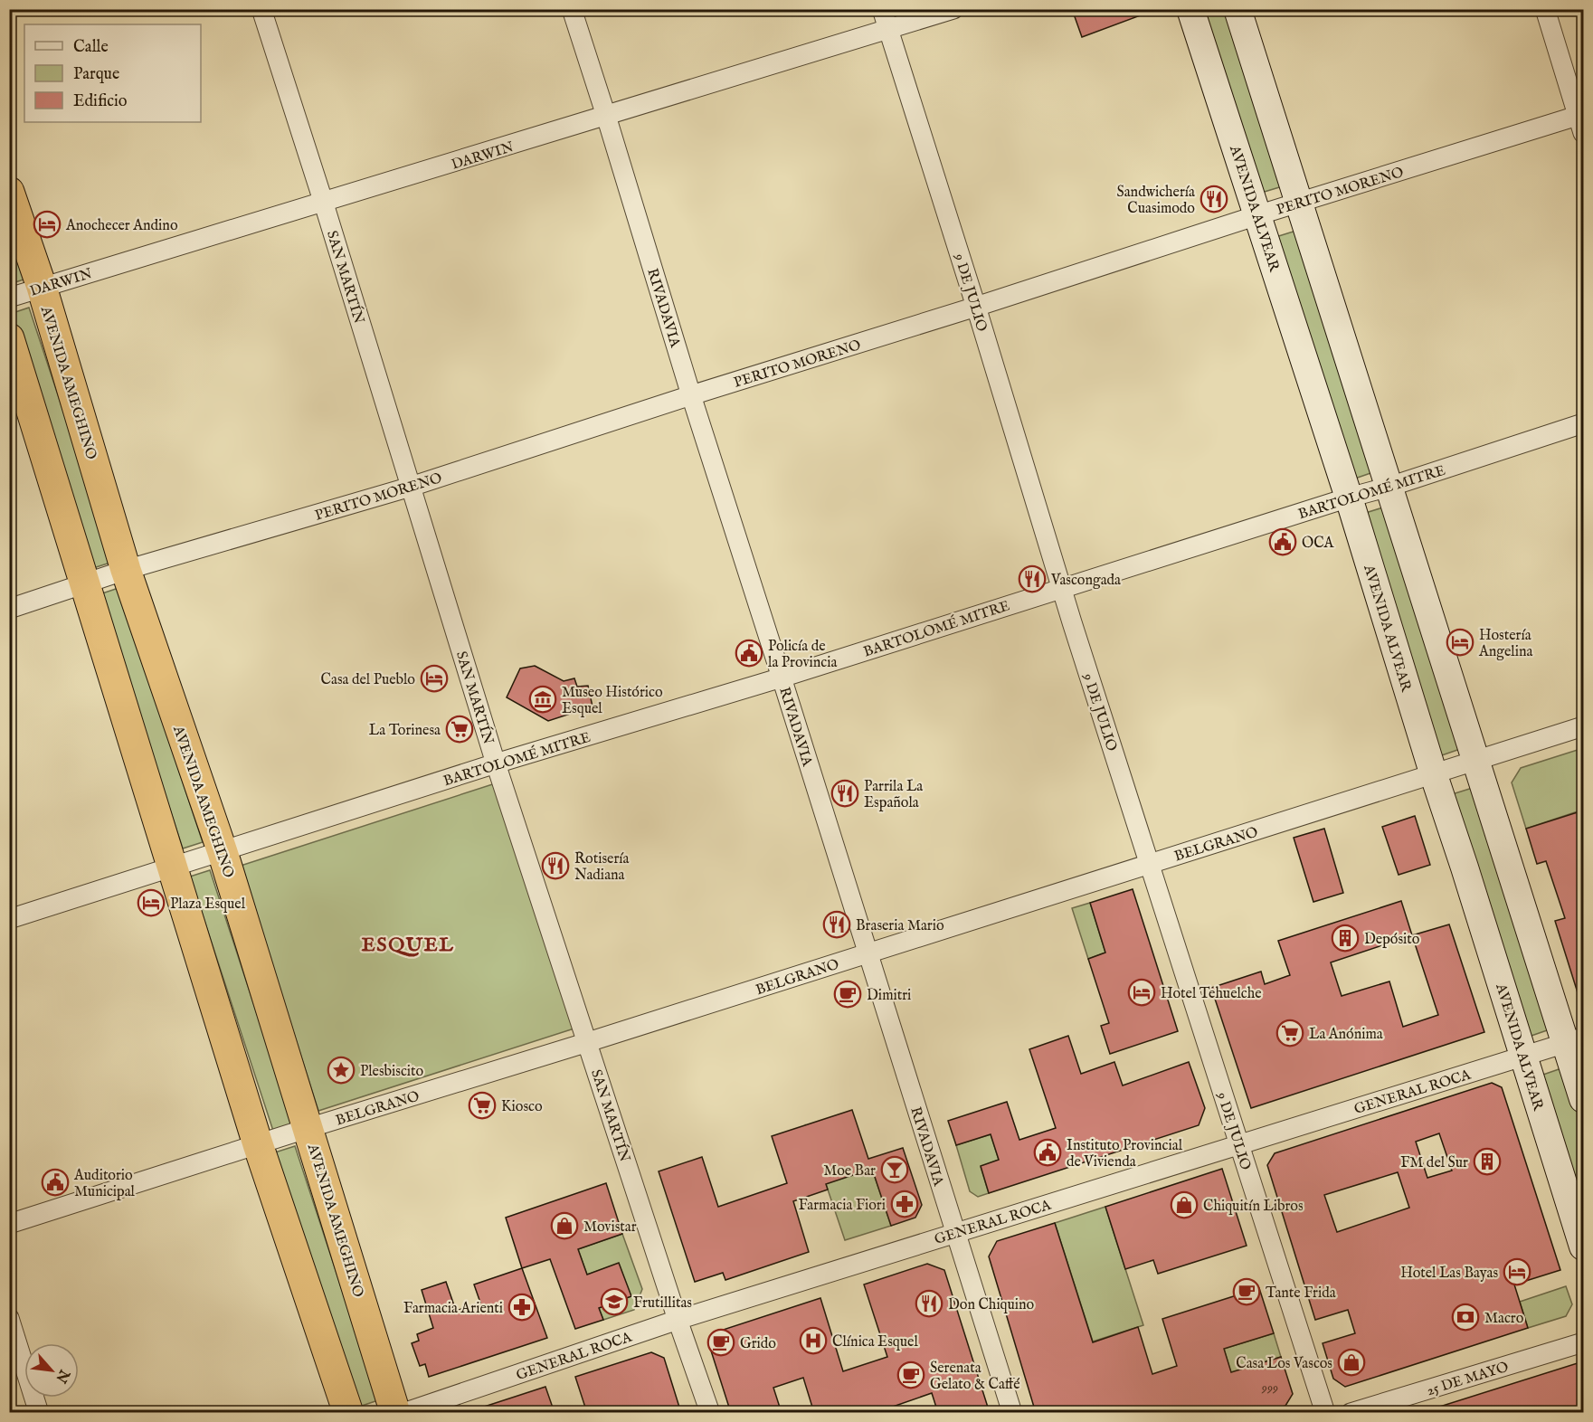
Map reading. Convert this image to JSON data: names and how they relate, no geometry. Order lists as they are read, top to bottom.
{
  "streets": {
    "highway": ["AVENIDA AMEGHINO"],
    "main road": ["AVENIDA ALVEAR"],
    "street": [
      "DARWIN",
      "PERITO MORENO",
      "SAN MARTÍN",
      "9 DE JULIO",
      "RIVADAVIA",
      "BARTOLOMÉ MITRE",
      "BELGRANO",
      "GENERAL ROCA",
      "25 DE MAYO"
    ]
  },
  "crossings": [
    ["DARWIN", "SAN MARTÍN"],
    ["DARWIN", "9 DE JULIO"],
    ["DARWIN", "RIVADAVIA"],
    ["DARWIN", "AVENIDA AMEGHINO"],
    ["PERITO MORENO", "AVENIDA ALVEAR"],
    ["PERITO MORENO", "SAN MARTÍN"],
    ["PERITO MORENO", "9 DE JULIO"],
    ["PERITO MORENO", "RIVADAVIA"],
    ["PERITO MORENO", "AVENIDA AMEGHINO"],
    ["AVENIDA ALVEAR", "BARTOLOMÉ MITRE"],
    ["AVENIDA ALVEAR", "BELGRANO"],
    ["AVENIDA ALVEAR", "GENERAL ROCA"],
    ["SAN MARTÍN", "BARTOLOMÉ MITRE"],
    ["SAN MARTÍN", "BELGRANO"],
    ["SAN MARTÍN", "GENERAL ROCA"],
    ["9 DE JULIO", "BARTOLOMÉ MITRE"],
    ["9 DE JULIO", "BELGRANO"],
    ["9 DE JULIO", "GENERAL ROCA"],
    ["RIVADAVIA", "BARTOLOMÉ MITRE"],
    ["RIVADAVIA", "BELGRANO"],
    ["RIVADAVIA", "GENERAL ROCA"],
    ["AVENIDA AMEGHINO", "BARTOLOMÉ MITRE"],
    ["AVENIDA AMEGHINO", "BELGRANO"]
  ],
  "districts": ["ESQUEL"],
  "places": {
    "restaurant": [
      "Sandwichería Cuasimodo",
      "Vascongada",
      "Parrila La Española",
      "Rotisería Nadiana",
      "Braseria Mario",
      "Don Chiquino"
    ],
    "hotel": [
      "Anochecer Andino",
      "Hostería Angelina",
      "Casa del Pueblo",
      "Plaza Esquel",
      "Hotel Tehuelche",
      "Hotel Las Bayas"
    ],
    "public building": [
      "OCA",
      "Policía de la Provincia",
      "Instituto Provincial de Vivienda",
      "Auditorio Municipal"
    ],
    "museum": ["Museo Histórico Esquel"],
    "supermarket": ["La Torinesa", "La Anónima", "Kiosco"],
    "building": ["Depósito", "FM del Sur"],
    "cafe": [
      "Dimitri",
      "Tante Frida",
      "Grido",
      "Serenata Gelato & Caffé"
    ],
    "place": ["Plesbiscito"],
    "bar": ["Moe Bar"],
    "pharmacy": ["Farmacia Fiori", "Farmacia Arienti"],
    "shop": ["Chiquitín Libros", "Movistar", "Casa Los Vascos"],
    "school or university": ["Frutillitas"],
    "bank": ["Macro"],
    "hospital": ["Clínica Esquel"]
  },
  "house_numbers": ["999"],
  "legend": ["Calle", "Parque", "Edificio"],
  "north": "bottom right"
}
